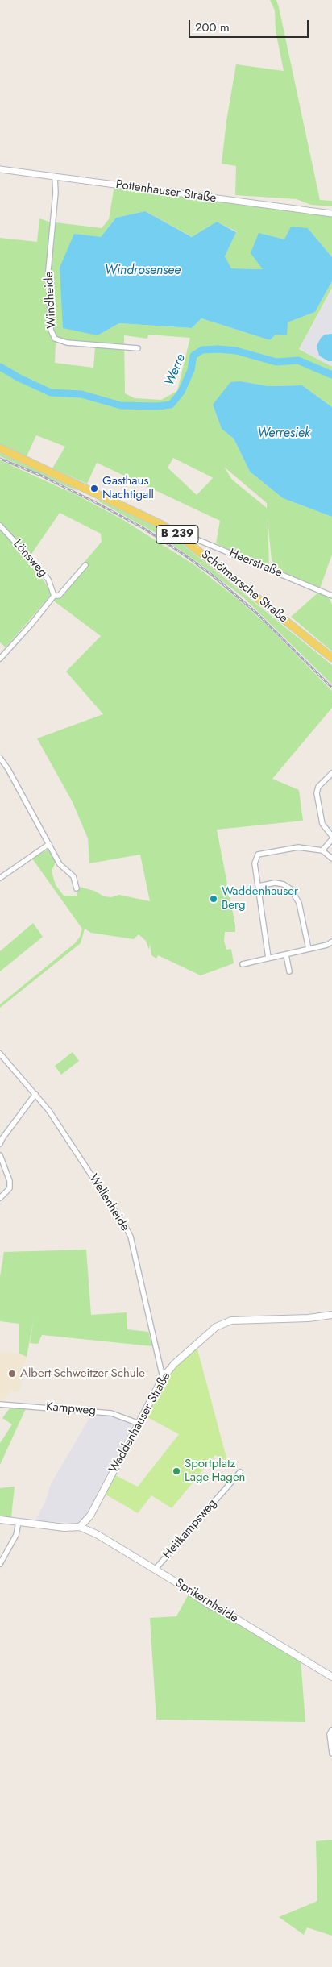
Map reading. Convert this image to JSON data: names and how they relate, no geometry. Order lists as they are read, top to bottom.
{
  "streets": {
    "main road": [
      "B 239",
      "Schötmarsche Straße",
      "Waddenhauser Straße",
      "Sprikernheide"
    ],
    "street": [
      "Pottenhauser Straße",
      "Windheide",
      "Lönsweg",
      "Heerstraße",
      "Wellenheide",
      "Kampweg",
      "Heitkampsweg"
    ]
  },
  "crossings": [
    ["Pottenhauser Straße", "Windheide"],
    ["Heerstraße", "Schötmarsche Straße"],
    ["Wellenheide", "Waddenhauser Straße"],
    ["Kampweg", "Waddenhauser Straße"],
    ["Waddenhauser Straße", "Sprikernheide"],
    ["Heitkampsweg", "Sprikernheide"]
  ],
  "water": ["Windrosensee", "Werre", "Werresiek"],
  "places": [
    "Gasthaus Nachtigall",
    "Waddenhauser Berg",
    "Albert-Schweitzer-Schule",
    "Sportplatz Lage-Hagen"
  ],
  "scale_bar": "200 m"
}
